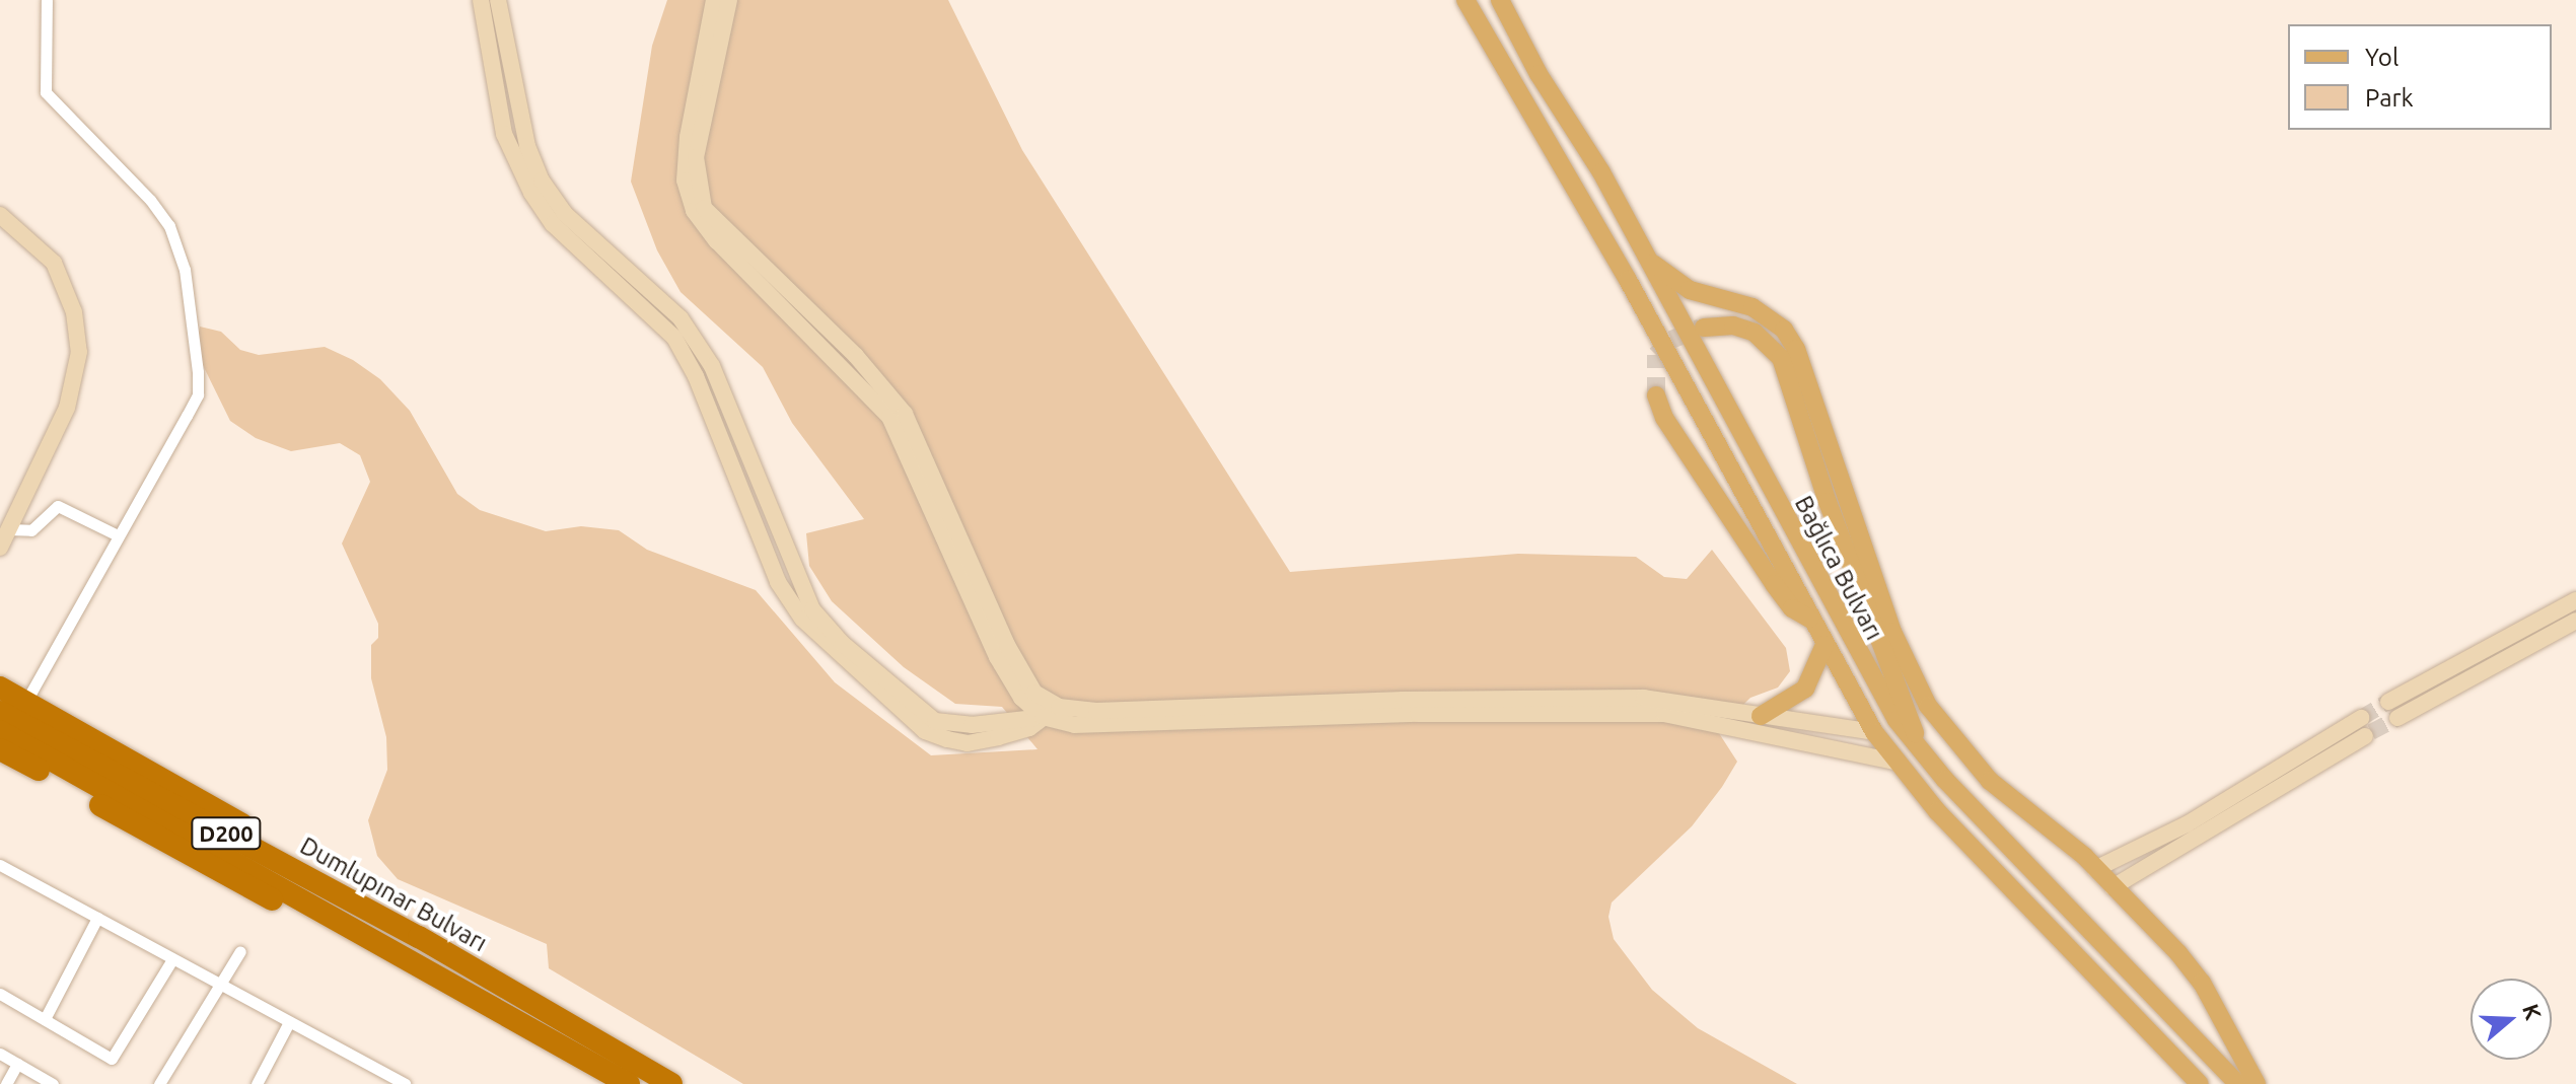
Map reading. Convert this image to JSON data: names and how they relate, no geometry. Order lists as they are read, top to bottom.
{
  "streets": {
    "highway": ["D200", "Dumlupınar Bulvarı"],
    "main road": ["Bağlıca Bulvarı"]
  },
  "legend": ["Yol", "Park"],
  "north": "right"
}
